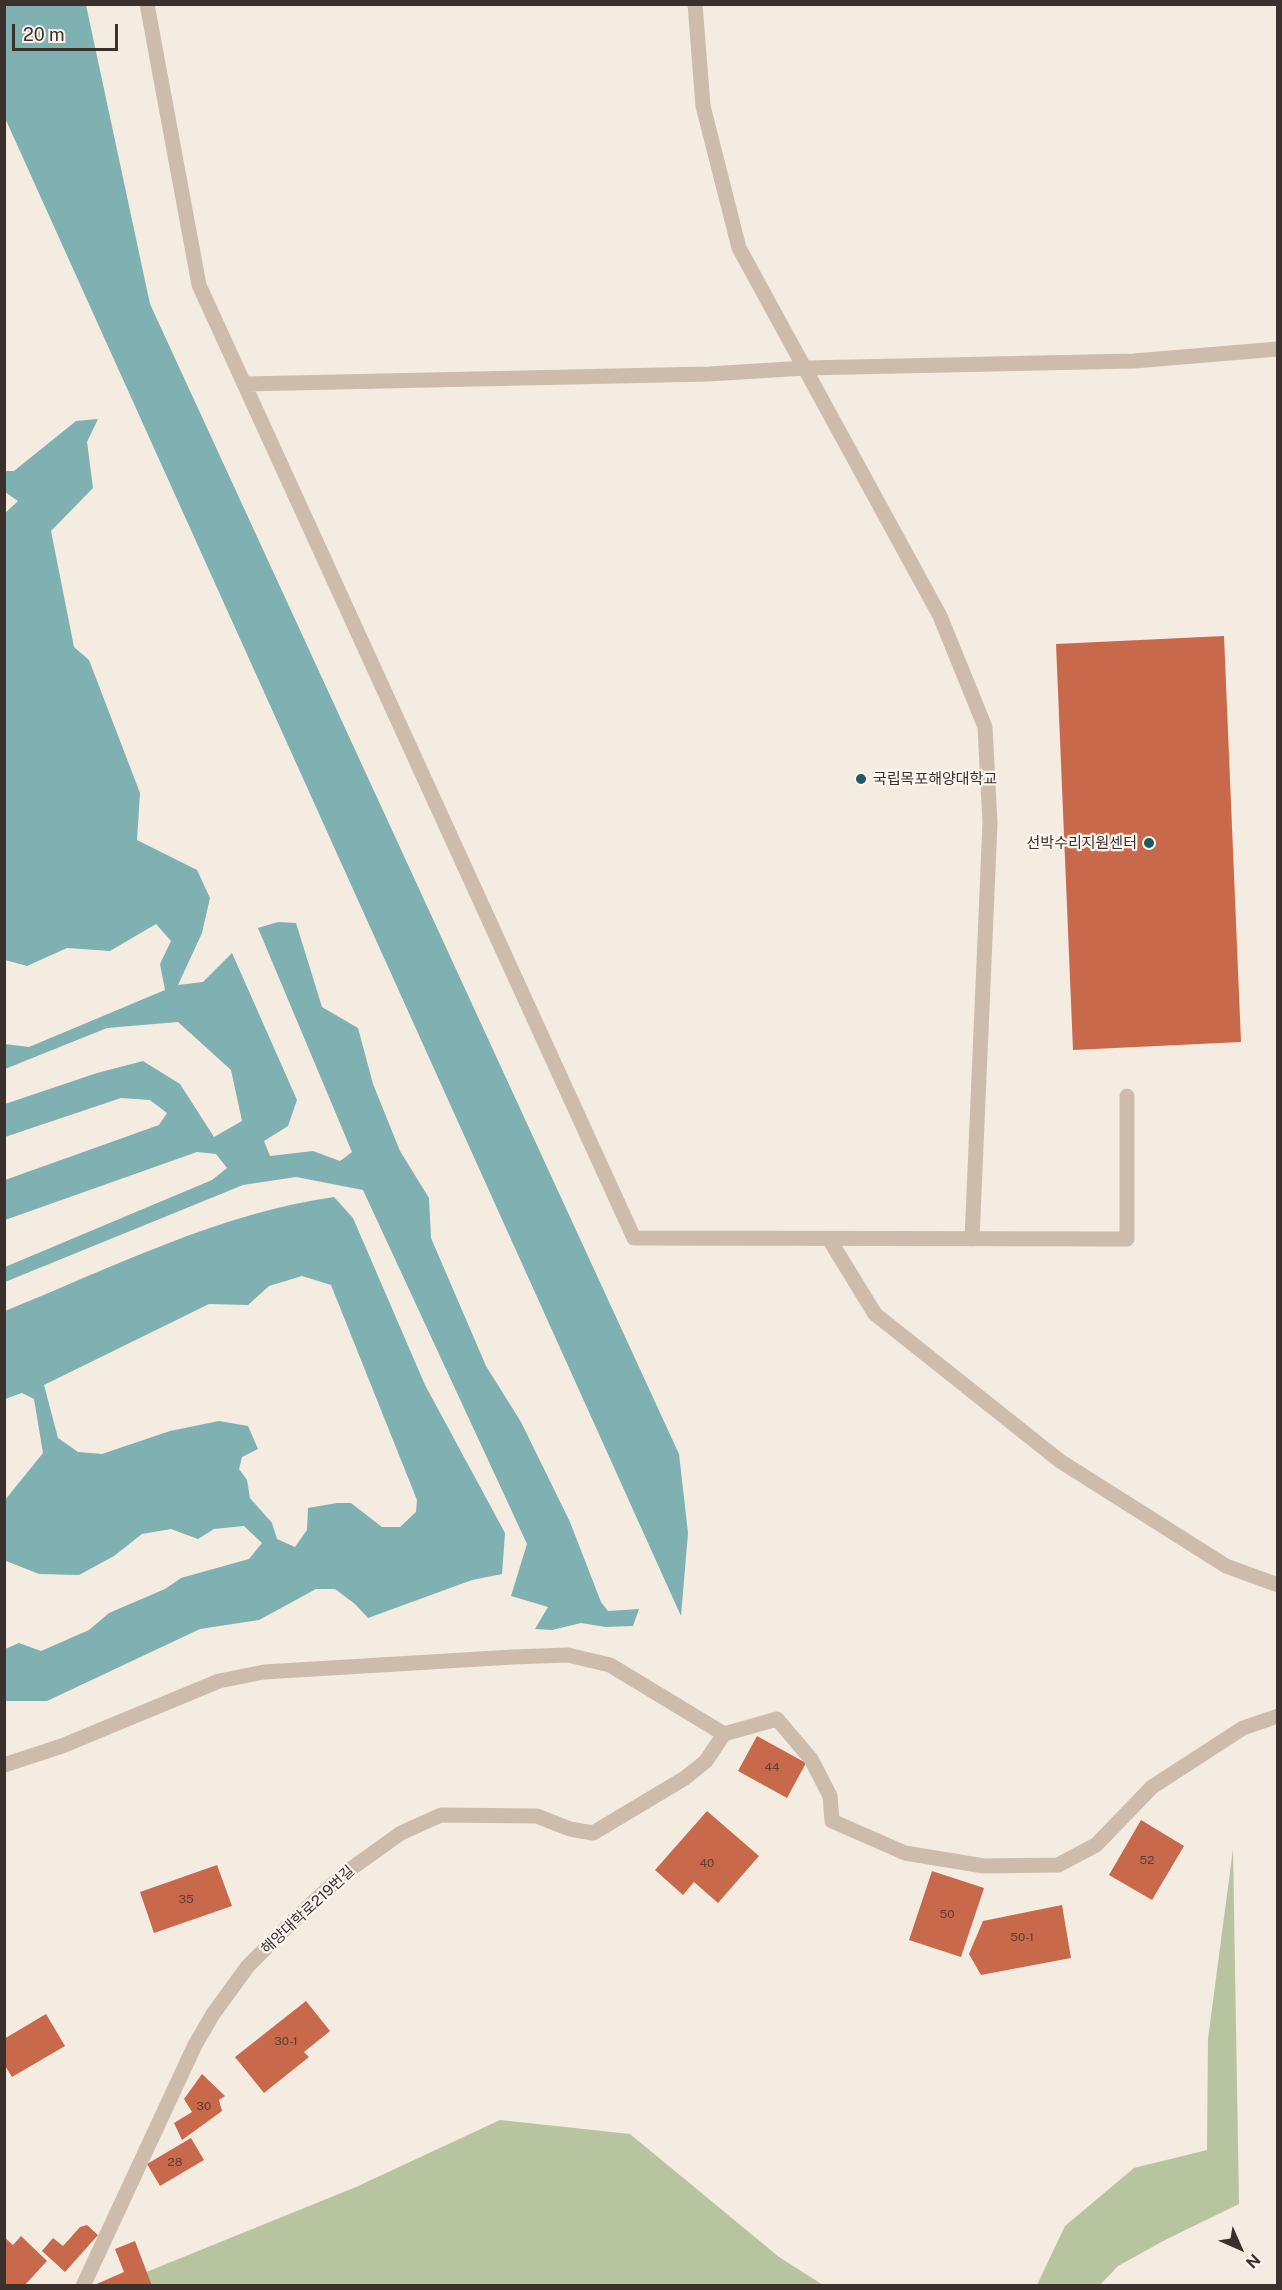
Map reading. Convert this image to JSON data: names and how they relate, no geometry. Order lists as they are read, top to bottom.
{
  "streets": {
    "street": ["해양대학로219번길"]
  },
  "places": ["국립목포해양대학교", "선박수리지원센터"],
  "house_numbers": [
    "44",
    "52",
    "40",
    "35",
    "50",
    "50-1",
    "30-1",
    "30",
    "28"
  ],
  "scale_bar": "20 m",
  "north": "bottom right"
}
